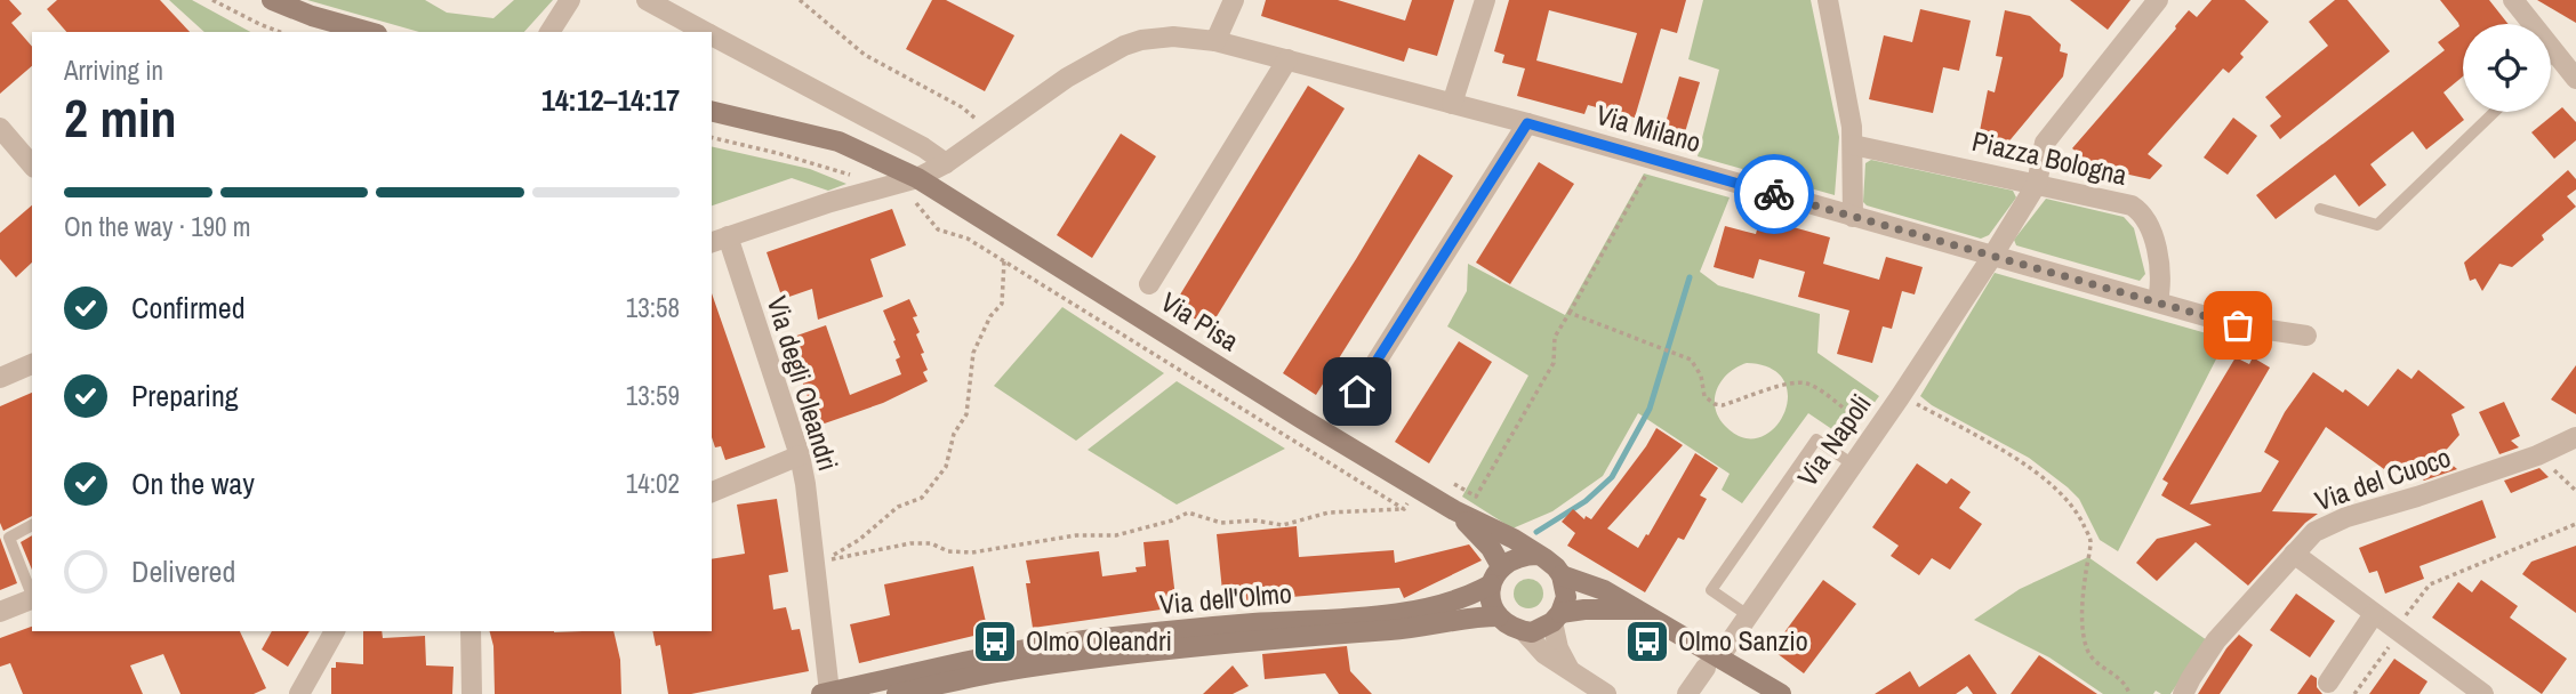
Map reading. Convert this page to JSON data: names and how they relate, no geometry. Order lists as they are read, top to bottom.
{
  "streets": {
    "main road": ["Via Pisa", "Via dell'Olmo"],
    "street": [
      "Via Milano",
      "Piazza Bologna",
      "Via degli Oleandri",
      "Via Napoli",
      "Via del Cuoco"
    ]
  },
  "crossings": [
    ["Via Milano", "Piazza Bologna"],
    ["Via Milano", "Via Pisa"],
    ["Via Milano", "Via degli Oleandri"],
    ["Via Milano", "Via Napoli"],
    ["Piazza Bologna", "Via Napoli"],
    ["Via Pisa", "Via dell'Olmo"],
    ["Via degli Oleandri", "Via dell'Olmo"]
  ],
  "places": {
    "bus stop": ["Olmo Oleandri", "Olmo Sanzio"]
  },
  "page": {
    "heading": ["2 min", "Arriving in", "14:12–14:17"],
    "bar": "On the way · 190 m",
    "list": [
      ["Confirmed", "13:58"],
      ["Preparing", "13:59"],
      ["On the way", "14:02"],
      "Delivered"
    ]
  }
}
